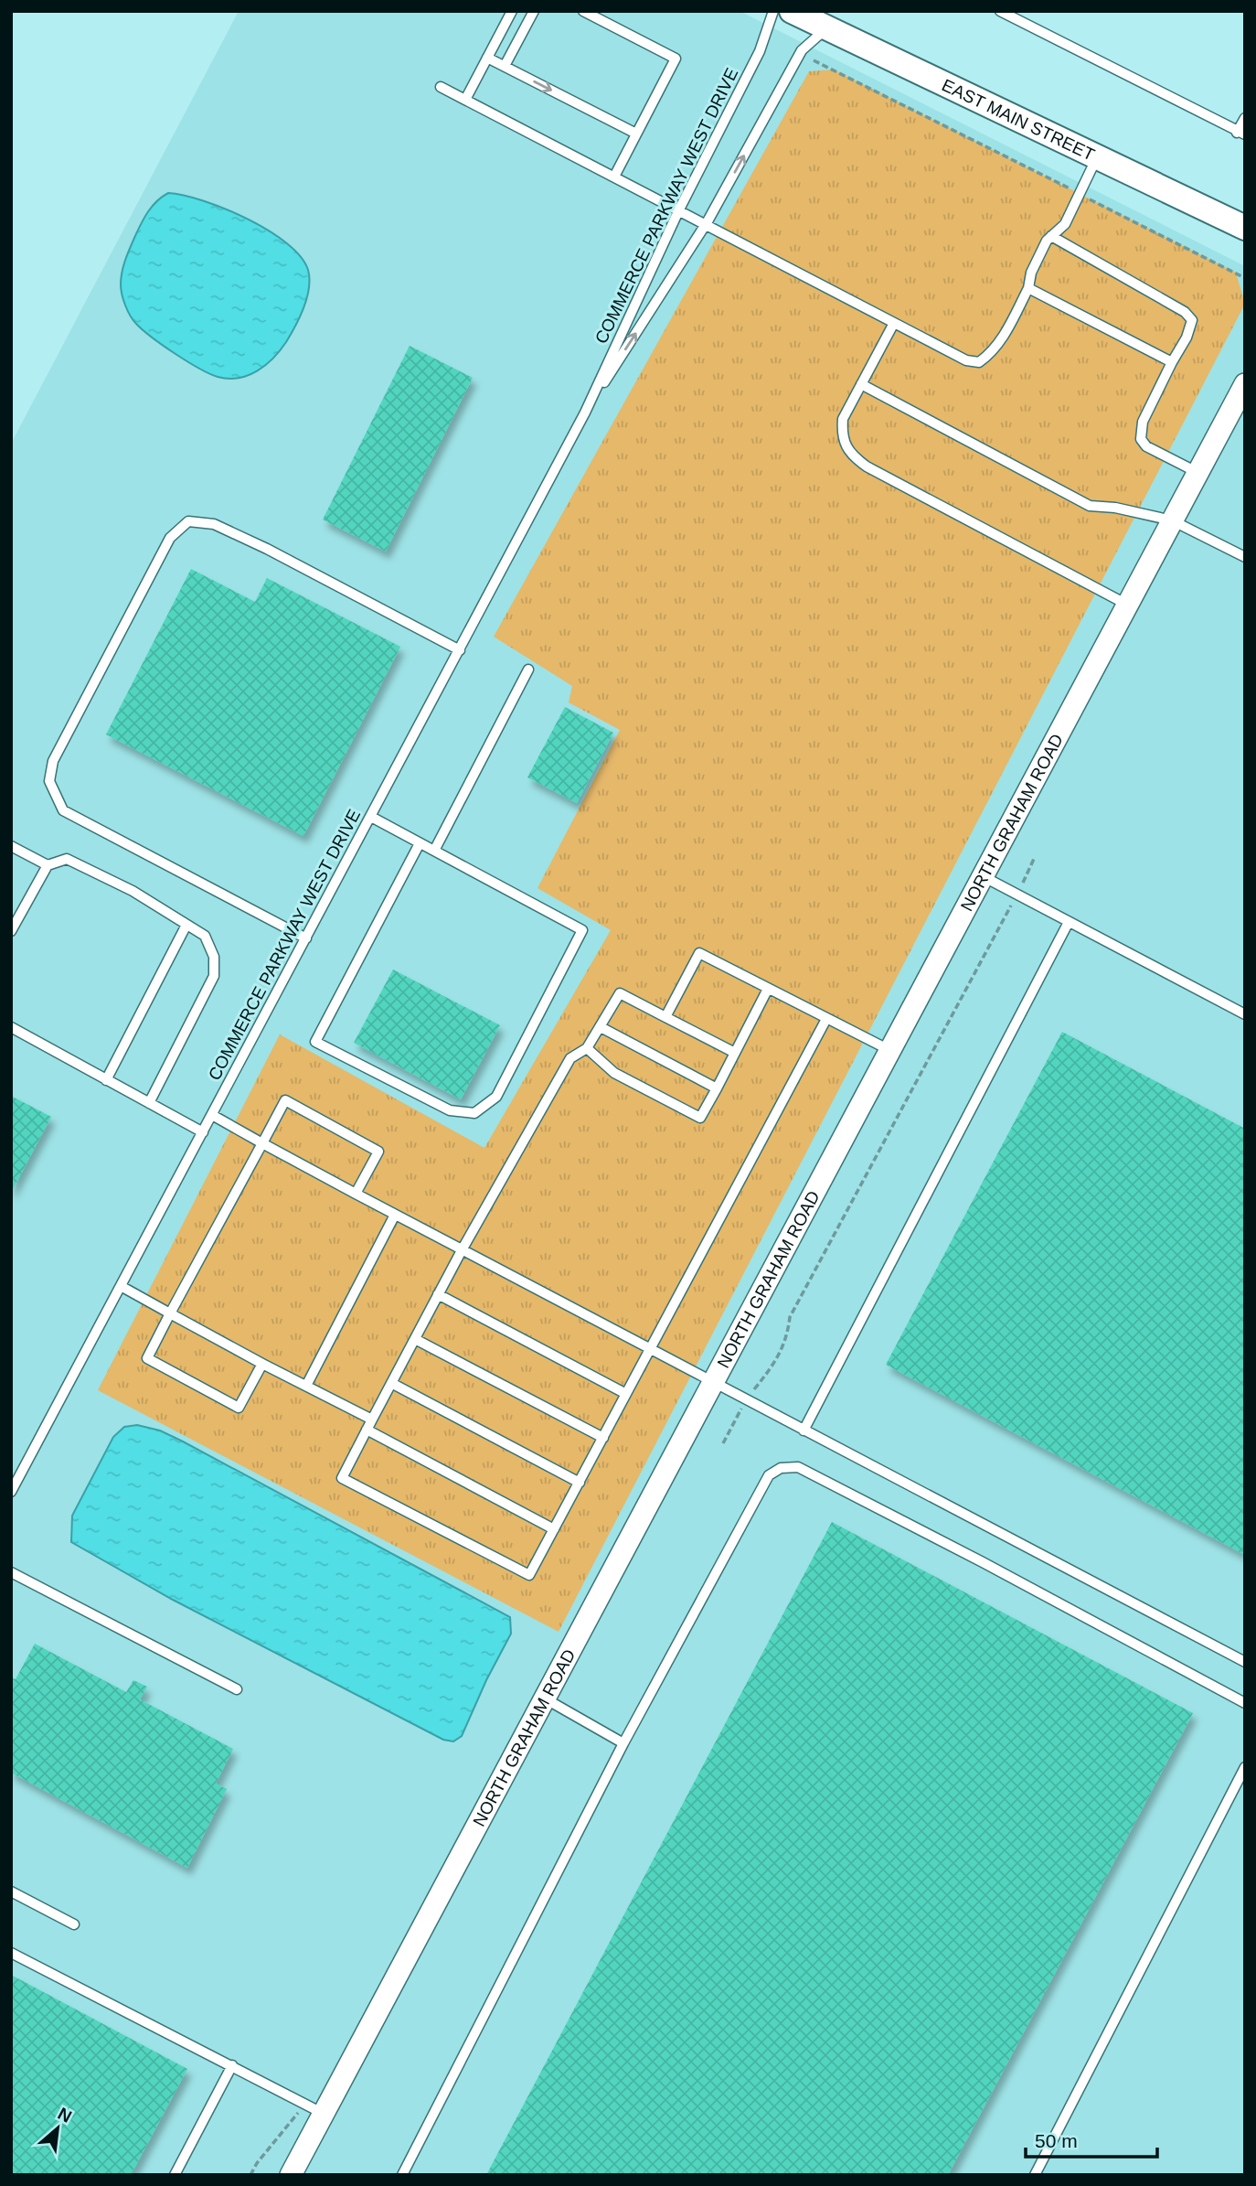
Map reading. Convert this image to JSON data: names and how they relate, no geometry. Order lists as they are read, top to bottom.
{
  "streets": {
    "main road": ["EAST MAIN STREET"],
    "street": ["NORTH GRAHAM ROAD"],
    "lane": ["COMMERCE PARKWAY WEST DRIVE"]
  },
  "crossings": [
    ["EAST MAIN STREET", "COMMERCE PARKWAY WEST DRIVE"]
  ],
  "scale_bar": "50 m",
  "north": "top right"
}
